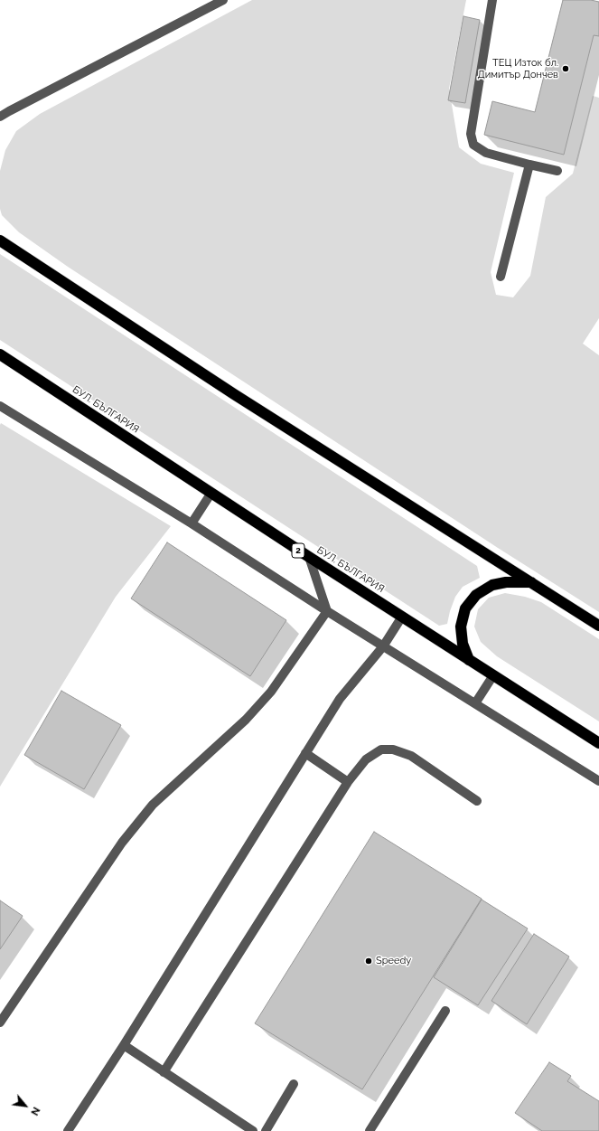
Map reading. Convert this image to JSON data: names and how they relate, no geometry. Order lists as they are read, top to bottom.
{
  "streets": {
    "highway": ["БУЛ. БЪЛГАРИЯ", "2"]
  },
  "places": ["ТЕЦ Изток бл. Димитър Дончев", "Speedy"],
  "north": "bottom right"
}
